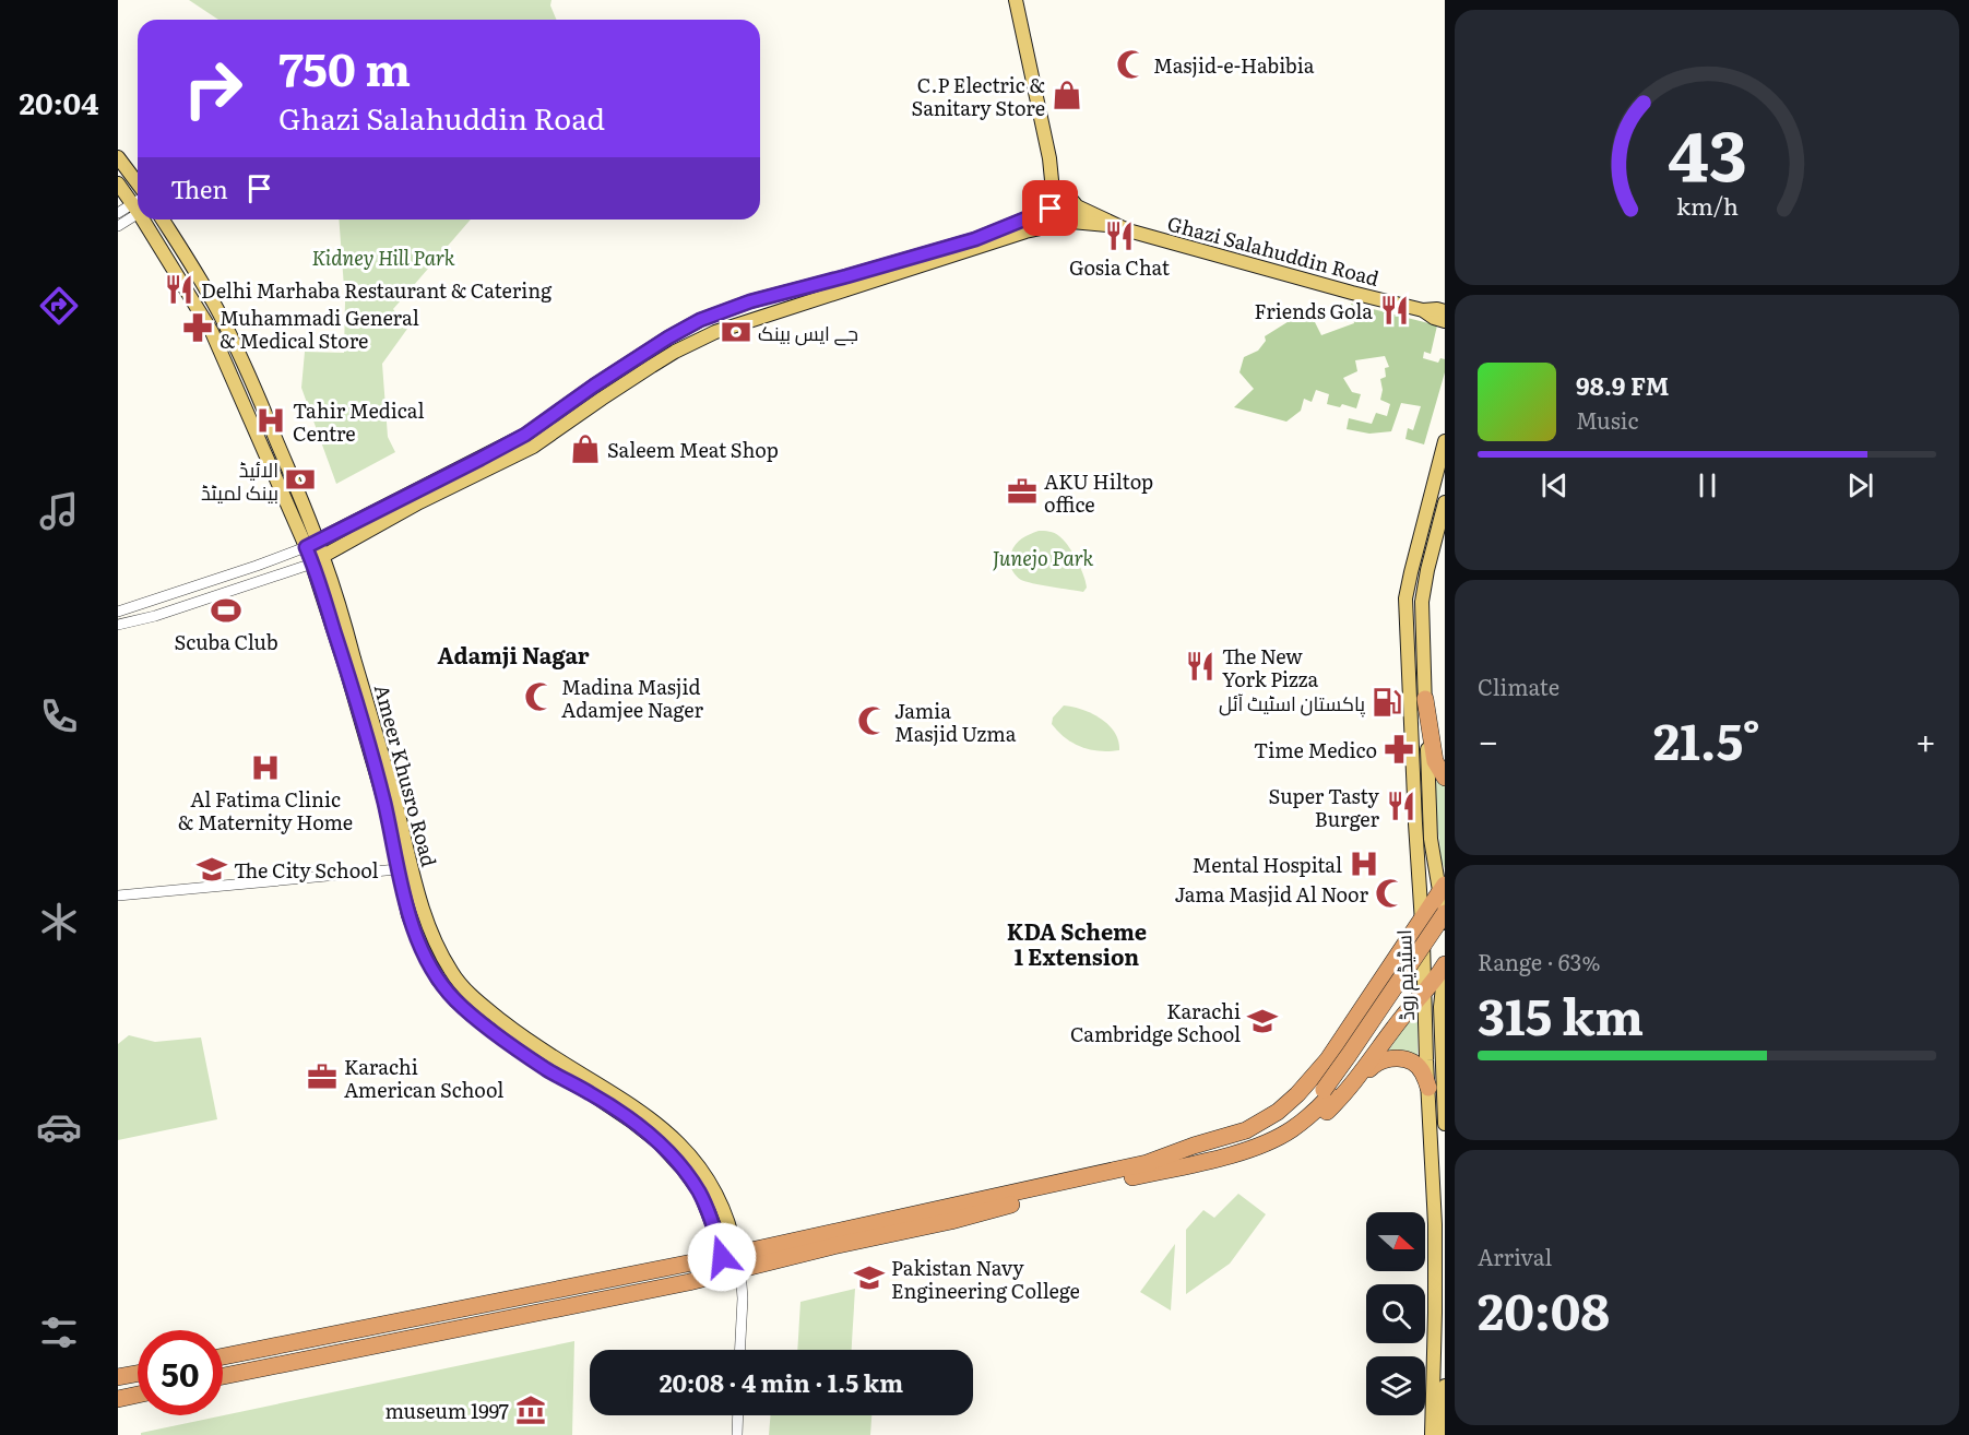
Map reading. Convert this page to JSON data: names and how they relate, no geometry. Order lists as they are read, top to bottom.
{
  "streets": {
    "main road": ["Ghazi Salahuddin Road", "Ameer Khusro Road", "اسٹیڈیم روڈ"]
  },
  "crossings": [
    ["Ghazi Salahuddin Road", "Ameer Khusro Road"]
  ],
  "districts": ["Adamji Nagar", "KDA Scheme 1 Extension"],
  "parks": ["Kidney Hill Park", "Junejo Park"],
  "places": {
    "mosque": [
      "Masjid-e-Habibia",
      "Madina Masjid Adamjee Nager",
      "Jamia Masjid Uzma",
      "Jama Masjid Al Noor"
    ],
    "shop": ["C.P Electric & Sanitary Store", "Saleem Meat Shop"],
    "restaurant": [
      "Gosia Chat",
      "Delhi Marhaba Restaurant & Catering",
      "Friends Gola",
      "The New York Pizza",
      "Super Tasty Burger"
    ],
    "pharmacy": ["Muhammadi General & Medical Store", "Time Medico"],
    "bank": ["جے ایس بینک", "الائیڈ بینک لمیٹڈ"],
    "hospital": ["Tahir Medical Centre", "Al Fatima Clinic & Maternity Home", "Mental Hospital"],
    "office": ["AKU Hiltop office", "Karachi American School"],
    "sports": ["Scuba Club"],
    "fuel station": ["پاکستان اسٹیٹ آئل"],
    "school or university": ["The City School", "Karachi Cambridge School", "Pakistan Navy Engineering College"],
    "museum": ["museum 1997"]
  },
  "north": "right",
  "page": {
    "tabs": "20:04",
    "turn": ["750 m", "Ghazi Salahuddin Road"],
    "then": "Then",
    "song": ["98.9 FM", "Music"],
    "tile": [
      "Climate",
      ["Range · 63%", "315 km"],
      ["Arrival", "20:08"]
    ],
    "heat": ["−", "21.5°", "+"],
    "limit": "50",
    "trip": "20:08 · 4 min · 1.5 km",
    "gauge": ["43", "km/h"]
  }
}
